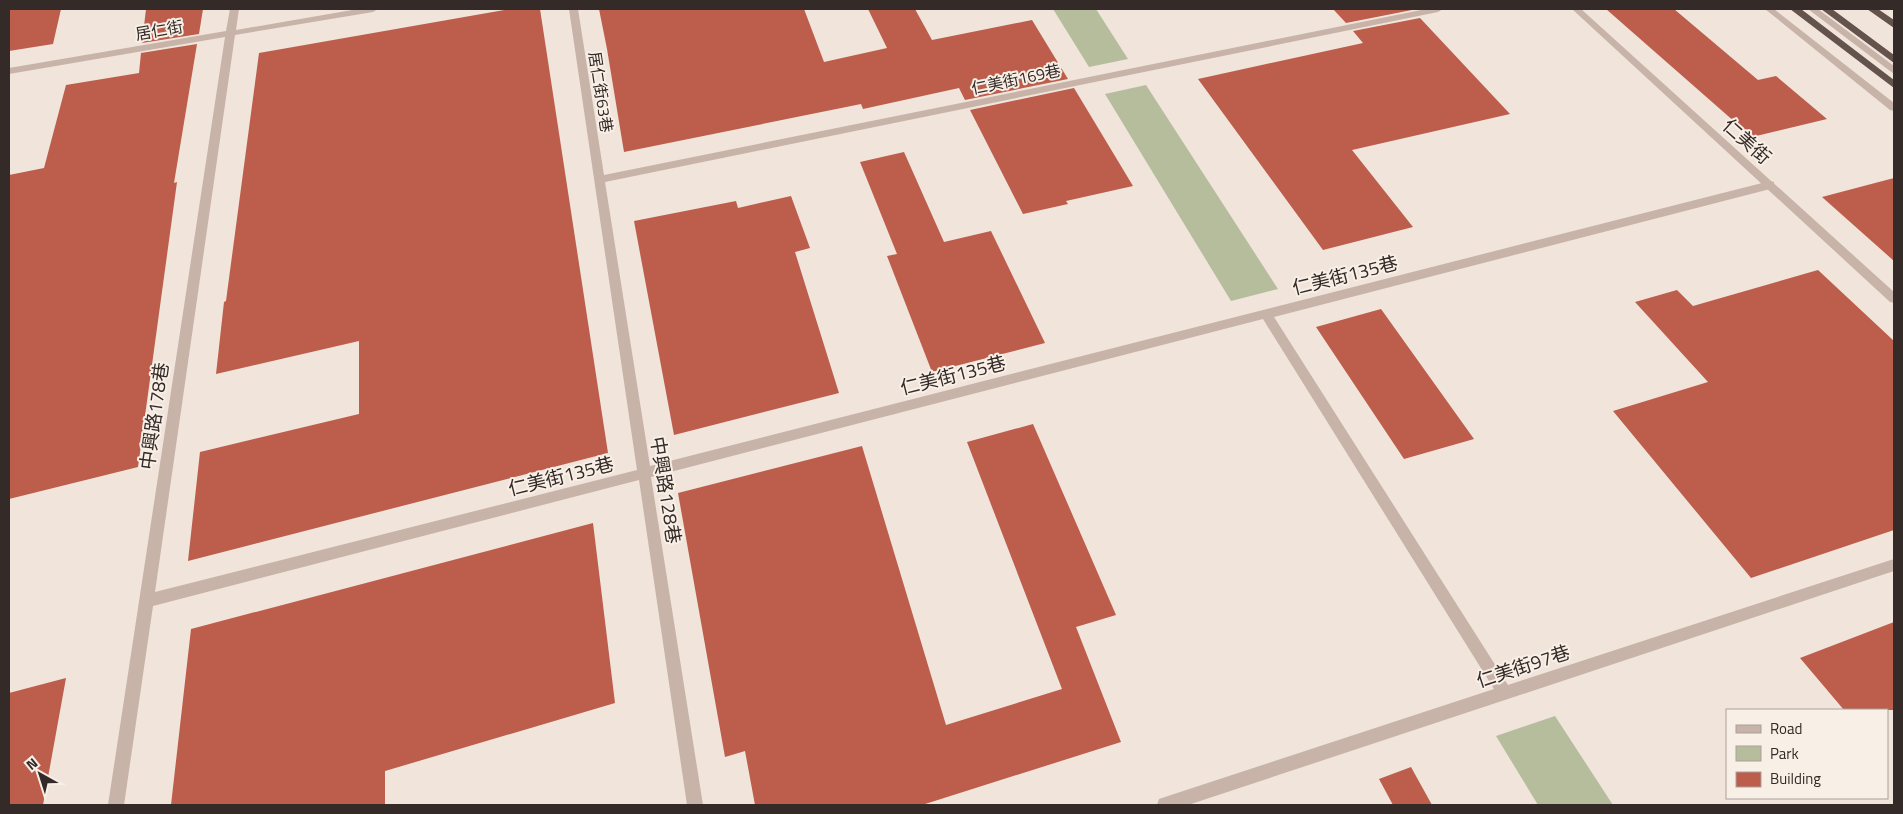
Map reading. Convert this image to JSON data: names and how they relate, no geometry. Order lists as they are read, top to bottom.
{
  "streets": {
    "street": [
      "居仁街",
      "仁美街169巷",
      "居仁街63巷",
      "仁美街",
      "仁美街135巷",
      "中興路178巷",
      "中興路128巷",
      "仁美街97巷"
    ]
  },
  "crossings": [
    ["居仁街", "中興路178巷"],
    ["仁美街169巷", "居仁街63巷"],
    ["仁美街169巷", "中興路128巷"],
    ["居仁街63巷", "中興路128巷"],
    ["仁美街", "仁美街135巷"],
    ["仁美街135巷", "中興路178巷"],
    ["仁美街135巷", "中興路128巷"]
  ],
  "legend": ["Road", "Park", "Building"],
  "north": "top left"
}
